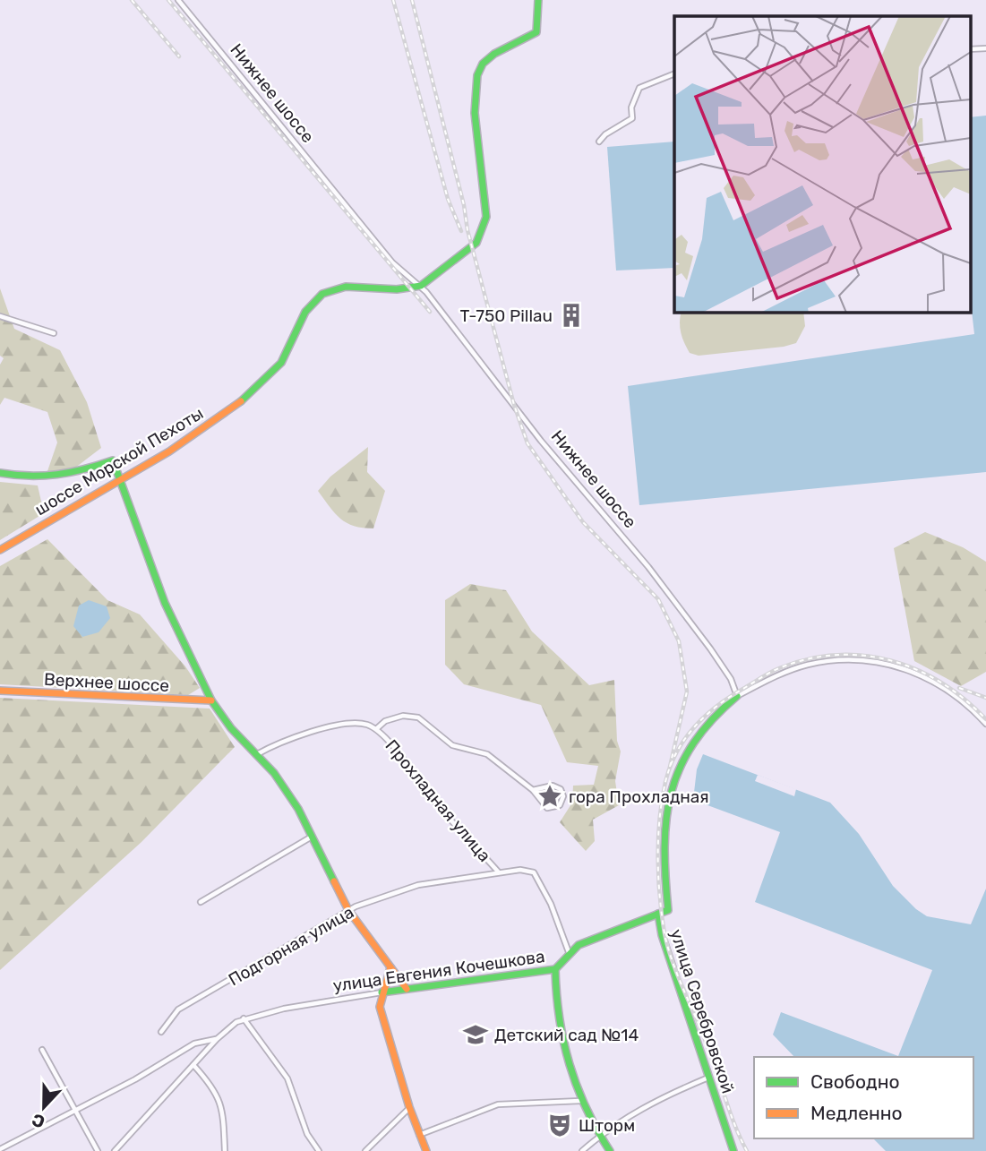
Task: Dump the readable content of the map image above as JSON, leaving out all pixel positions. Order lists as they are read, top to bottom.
{
  "streets": {
    "street": [
      "Нижнее шоссе",
      "шоссе Морской Пехоты",
      "Верхнее шоссе",
      "Прохладная улица",
      "Подгорная улица",
      "улица Евгения Кочешкова",
      "улица Серебровской"
    ]
  },
  "crossings": [
    ["Нижнее шоссе", "шоссе Морской Пехоты"],
    ["Нижнее шоссе", "улица Серебровской"],
    ["Прохладная улица", "Подгорная улица"],
    ["Подгорная улица", "улица Евгения Кочешкова"],
    ["улица Евгения Кочешкова", "улица Серебровской"]
  ],
  "places": {
    "building": ["T-750 Pillau"],
    "place": ["гора Прохладная"],
    "school or university": ["Детский сад №14"],
    "theatre": ["Шторм"]
  },
  "legend": ["Свободно", "Медленно"],
  "north": "bottom"
}
